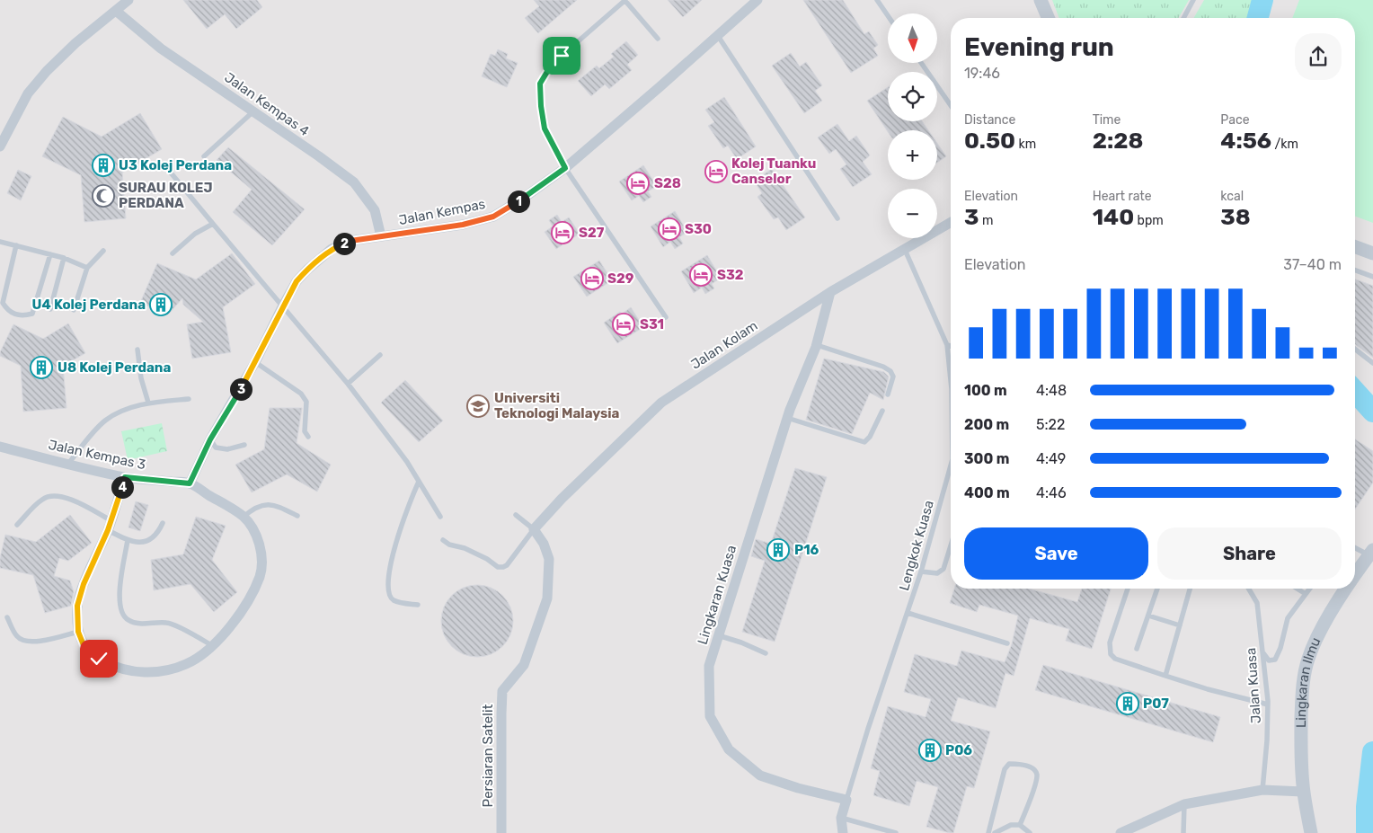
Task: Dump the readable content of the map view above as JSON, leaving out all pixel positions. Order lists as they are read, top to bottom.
{
  "streets": {
    "street": [
      "Jalan Kempas 4",
      "Jalan Kempas",
      "Jalan Kolam",
      "Jalan Kempas 3",
      "Lingkaran Kuasa",
      "Lingkaran Ilmu",
      "Persiaran Satelit"
    ],
    "lane": ["Lengkok Kuasa", "Jalan Kuasa"]
  },
  "crossings": [
    ["Jalan Kempas 4", "Jalan Kempas"],
    ["Jalan Kempas", "Jalan Kempas 3"],
    ["Jalan Kolam", "Lengkok Kuasa"],
    ["Jalan Kolam", "Lingkaran Kuasa"],
    ["Jalan Kolam", "Persiaran Satelit"],
    ["Lengkok Kuasa", "Lingkaran Kuasa"]
  ],
  "places": {
    "building": [
      "U3 Kolej Perdana",
      "U4 Kolej Perdana",
      "U8 Kolej Perdana",
      "P16",
      "P07",
      "P06"
    ],
    "hotel": [
      "Kolej Tuanku Canselor",
      "S28",
      "S30",
      "S27",
      "S32",
      "S29",
      "S31"
    ],
    "mosque": ["SURAU KOLEJ PERDANA"],
    "school or university": ["Universiti Teknologi Malaysia"]
  },
  "north": "bottom",
  "page": {
    "map_buttons": ["+", "−"],
    "heading": ["Evening run", "19:46"],
    "stats": [
      ["Distance", "0.50 km"],
      ["Time", "2:28"],
      ["Pace", "4:56 /km"],
      ["Elevation", "3 m"],
      ["Heart rate", "140 bpm"],
      ["kcal", "38"]
    ],
    "pins": [
      "1",
      "2",
      "3",
      "4"
    ],
    "chart": ["Elevation", "37–40 m"],
    "list": [
      {
        "name": "100 m",
        "note": "4:48"
      },
      {
        "name": "200 m",
        "note": "5:22"
      },
      {
        "name": "300 m",
        "note": "4:49"
      },
      {
        "name": "400 m",
        "note": "4:46"
      }
    ],
    "buttons": ["Save", "Share"]
  }
}
